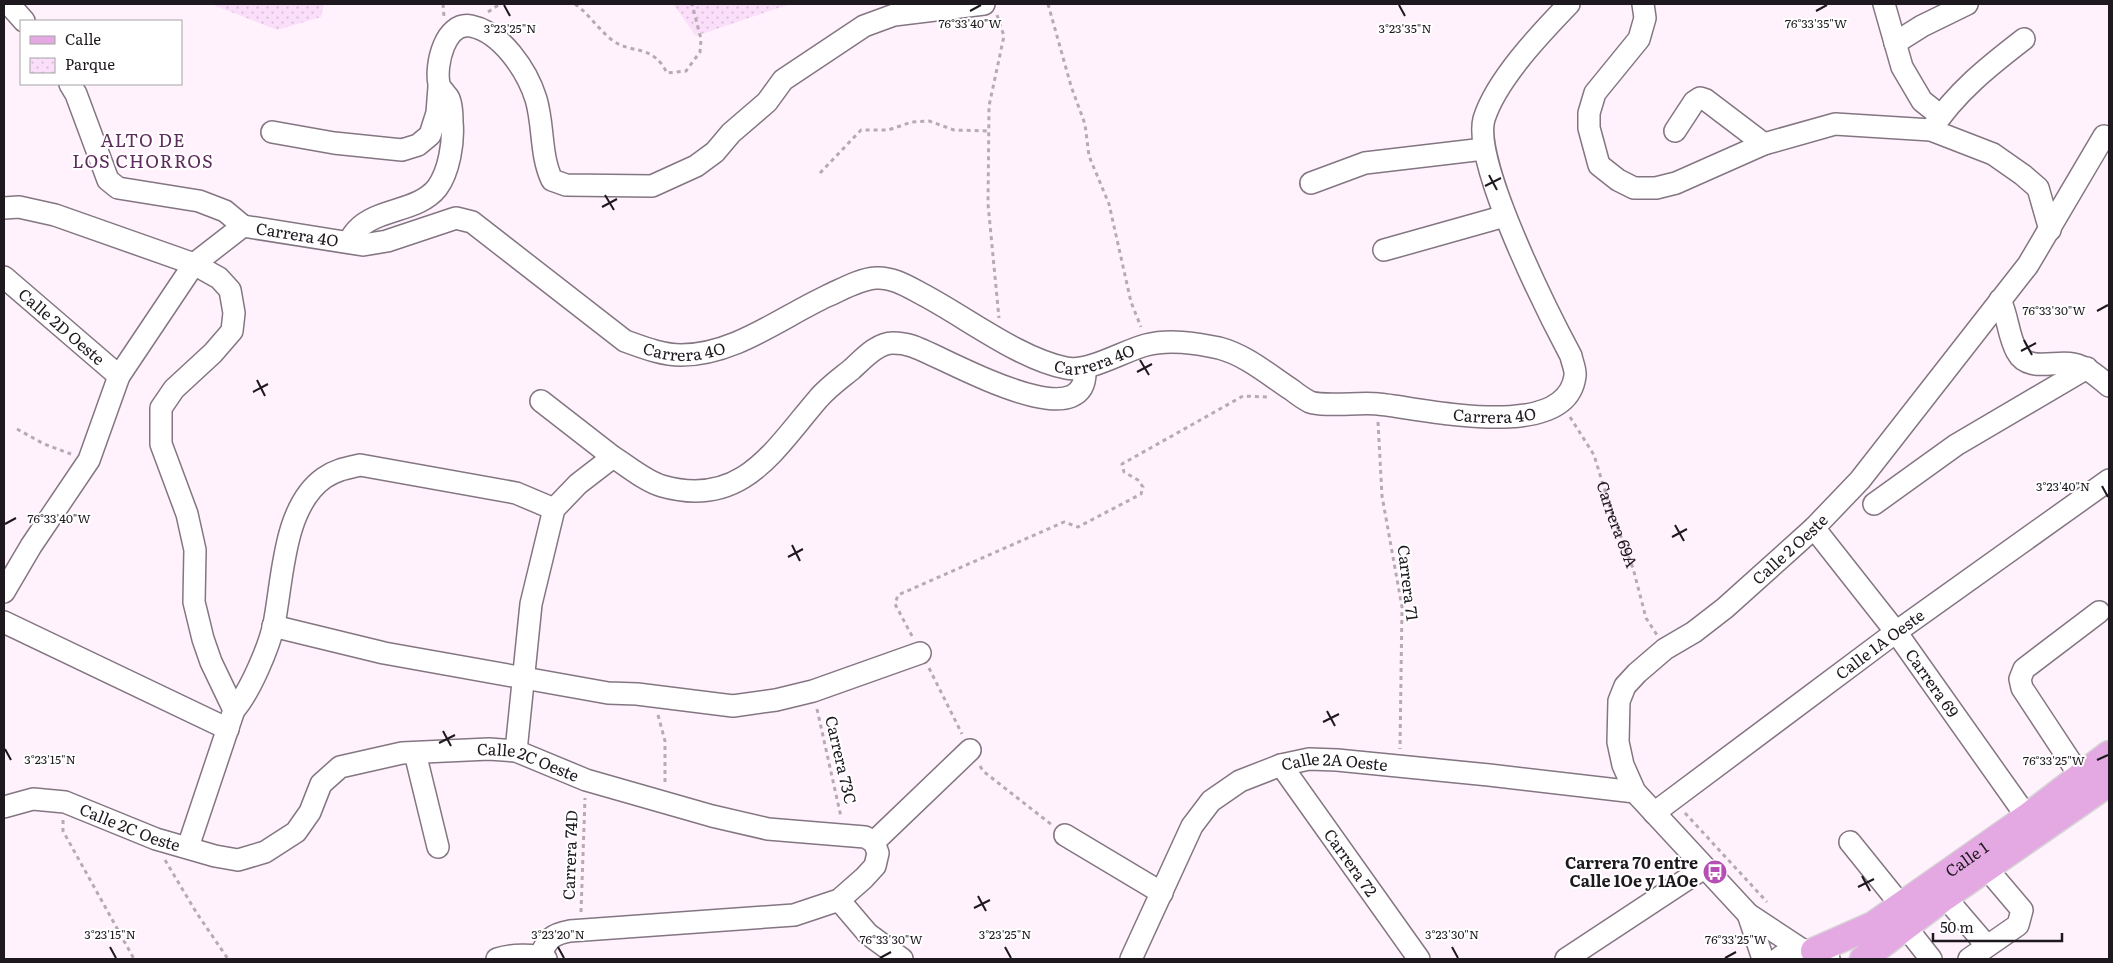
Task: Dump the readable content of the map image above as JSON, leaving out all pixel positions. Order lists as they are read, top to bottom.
{
  "streets": {
    "main road": ["Calle 1"],
    "street": [
      "Carrera 4O",
      "Calle 2D Oeste",
      "Calle 2 Oeste",
      "Calle 1A Oeste",
      "Carrera 69",
      "Calle 2C Oeste",
      "Calle 2A Oeste",
      "Carrera 72"
    ],
    "path": [
      "Carrera 69A",
      "Carrera 71",
      "Carrera 73C",
      "Carrera 74D"
    ]
  },
  "crossings": [
    ["Carrera 4O", "Carrera 69A"],
    ["Carrera 4O", "Carrera 71"],
    ["Carrera 69A", "Calle 2 Oeste"],
    ["Calle 2 Oeste", "Calle 1A Oeste"],
    ["Calle 2 Oeste", "Carrera 69"],
    ["Calle 2 Oeste", "Calle 2A Oeste"],
    ["Carrera 71", "Calle 2A Oeste"],
    ["Calle 1A Oeste", "Carrera 69"],
    ["Calle 1A Oeste", "Calle 2A Oeste"],
    ["Carrera 69", "Calle 1"],
    ["Carrera 73C", "Calle 2C Oeste"],
    ["Calle 2C Oeste", "Carrera 74D"],
    ["Calle 2A Oeste", "Carrera 72"]
  ],
  "districts": ["ALTO DE LOS CHORROS"],
  "places": {
    "bus stop": ["Carrera 70 entre Calle 1Oe y 1AOe"]
  },
  "legend": ["Calle", "Parque"],
  "scale_bar": "50 m",
  "coordinates": [
    "76°33'40\"W",
    "76°33'35\"W",
    "3°23'25\"N",
    "3°23'35\"N",
    "76°33'30\"W",
    "3°23'40\"N",
    "3°23'15\"N",
    "76°33'25\"W",
    "3°23'20\"N",
    "3°23'30\"N"
  ]
}
